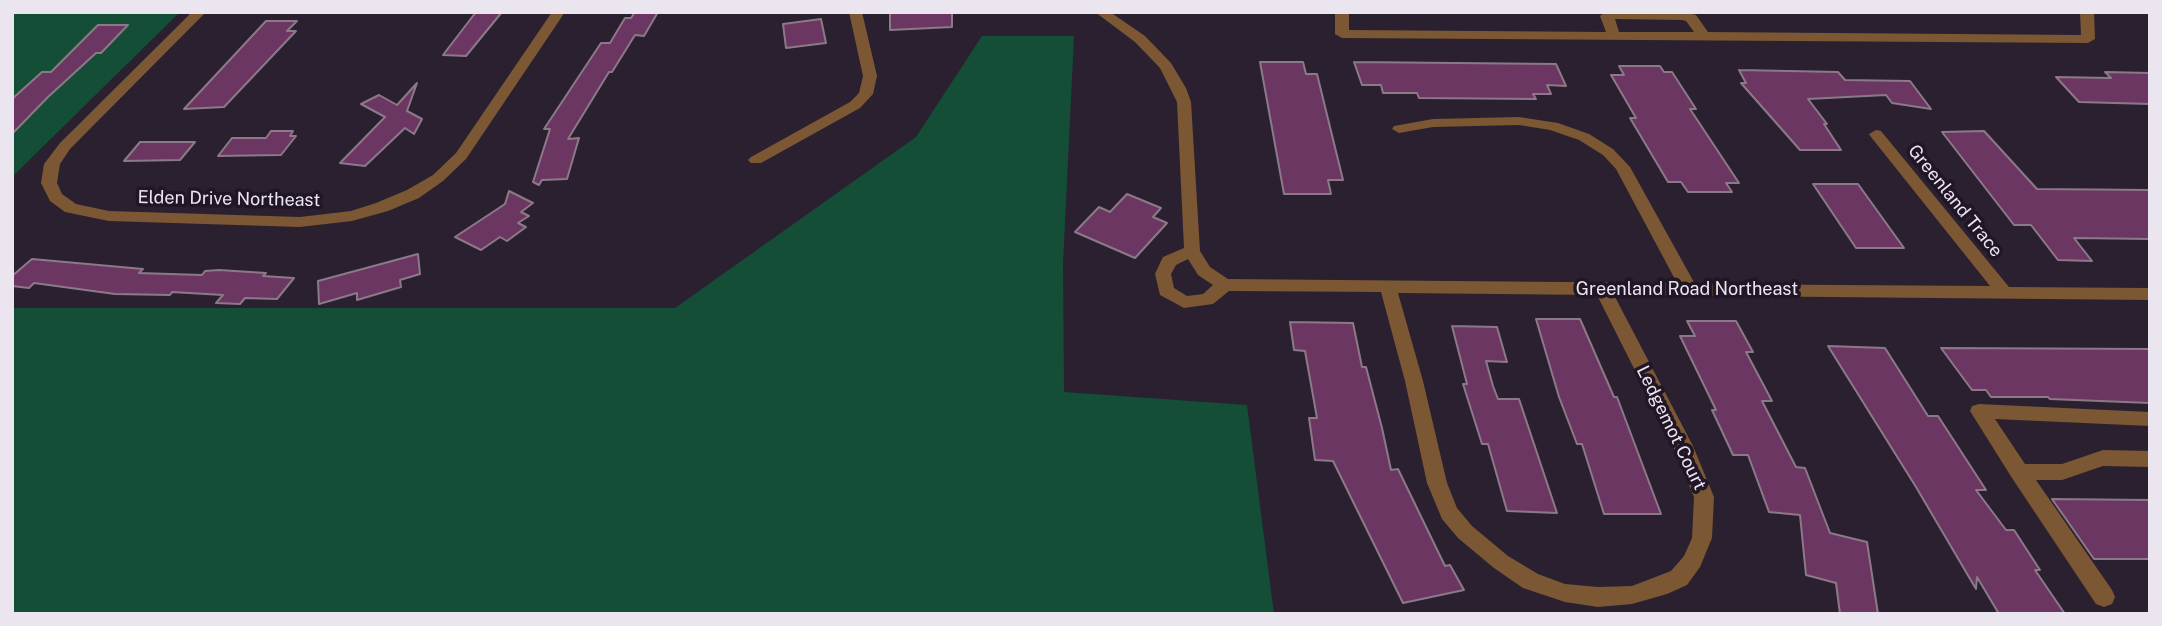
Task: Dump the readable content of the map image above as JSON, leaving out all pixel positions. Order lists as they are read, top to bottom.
{
  "streets": {
    "street": [
      "Elden Drive Northeast",
      "Greenland Trace",
      "Greenland Road Northeast",
      "Ledgemot Court"
    ]
  },
  "crossings": [
    ["Greenland Trace", "Greenland Road Northeast"],
    ["Greenland Road Northeast", "Ledgemot Court"]
  ]
}
